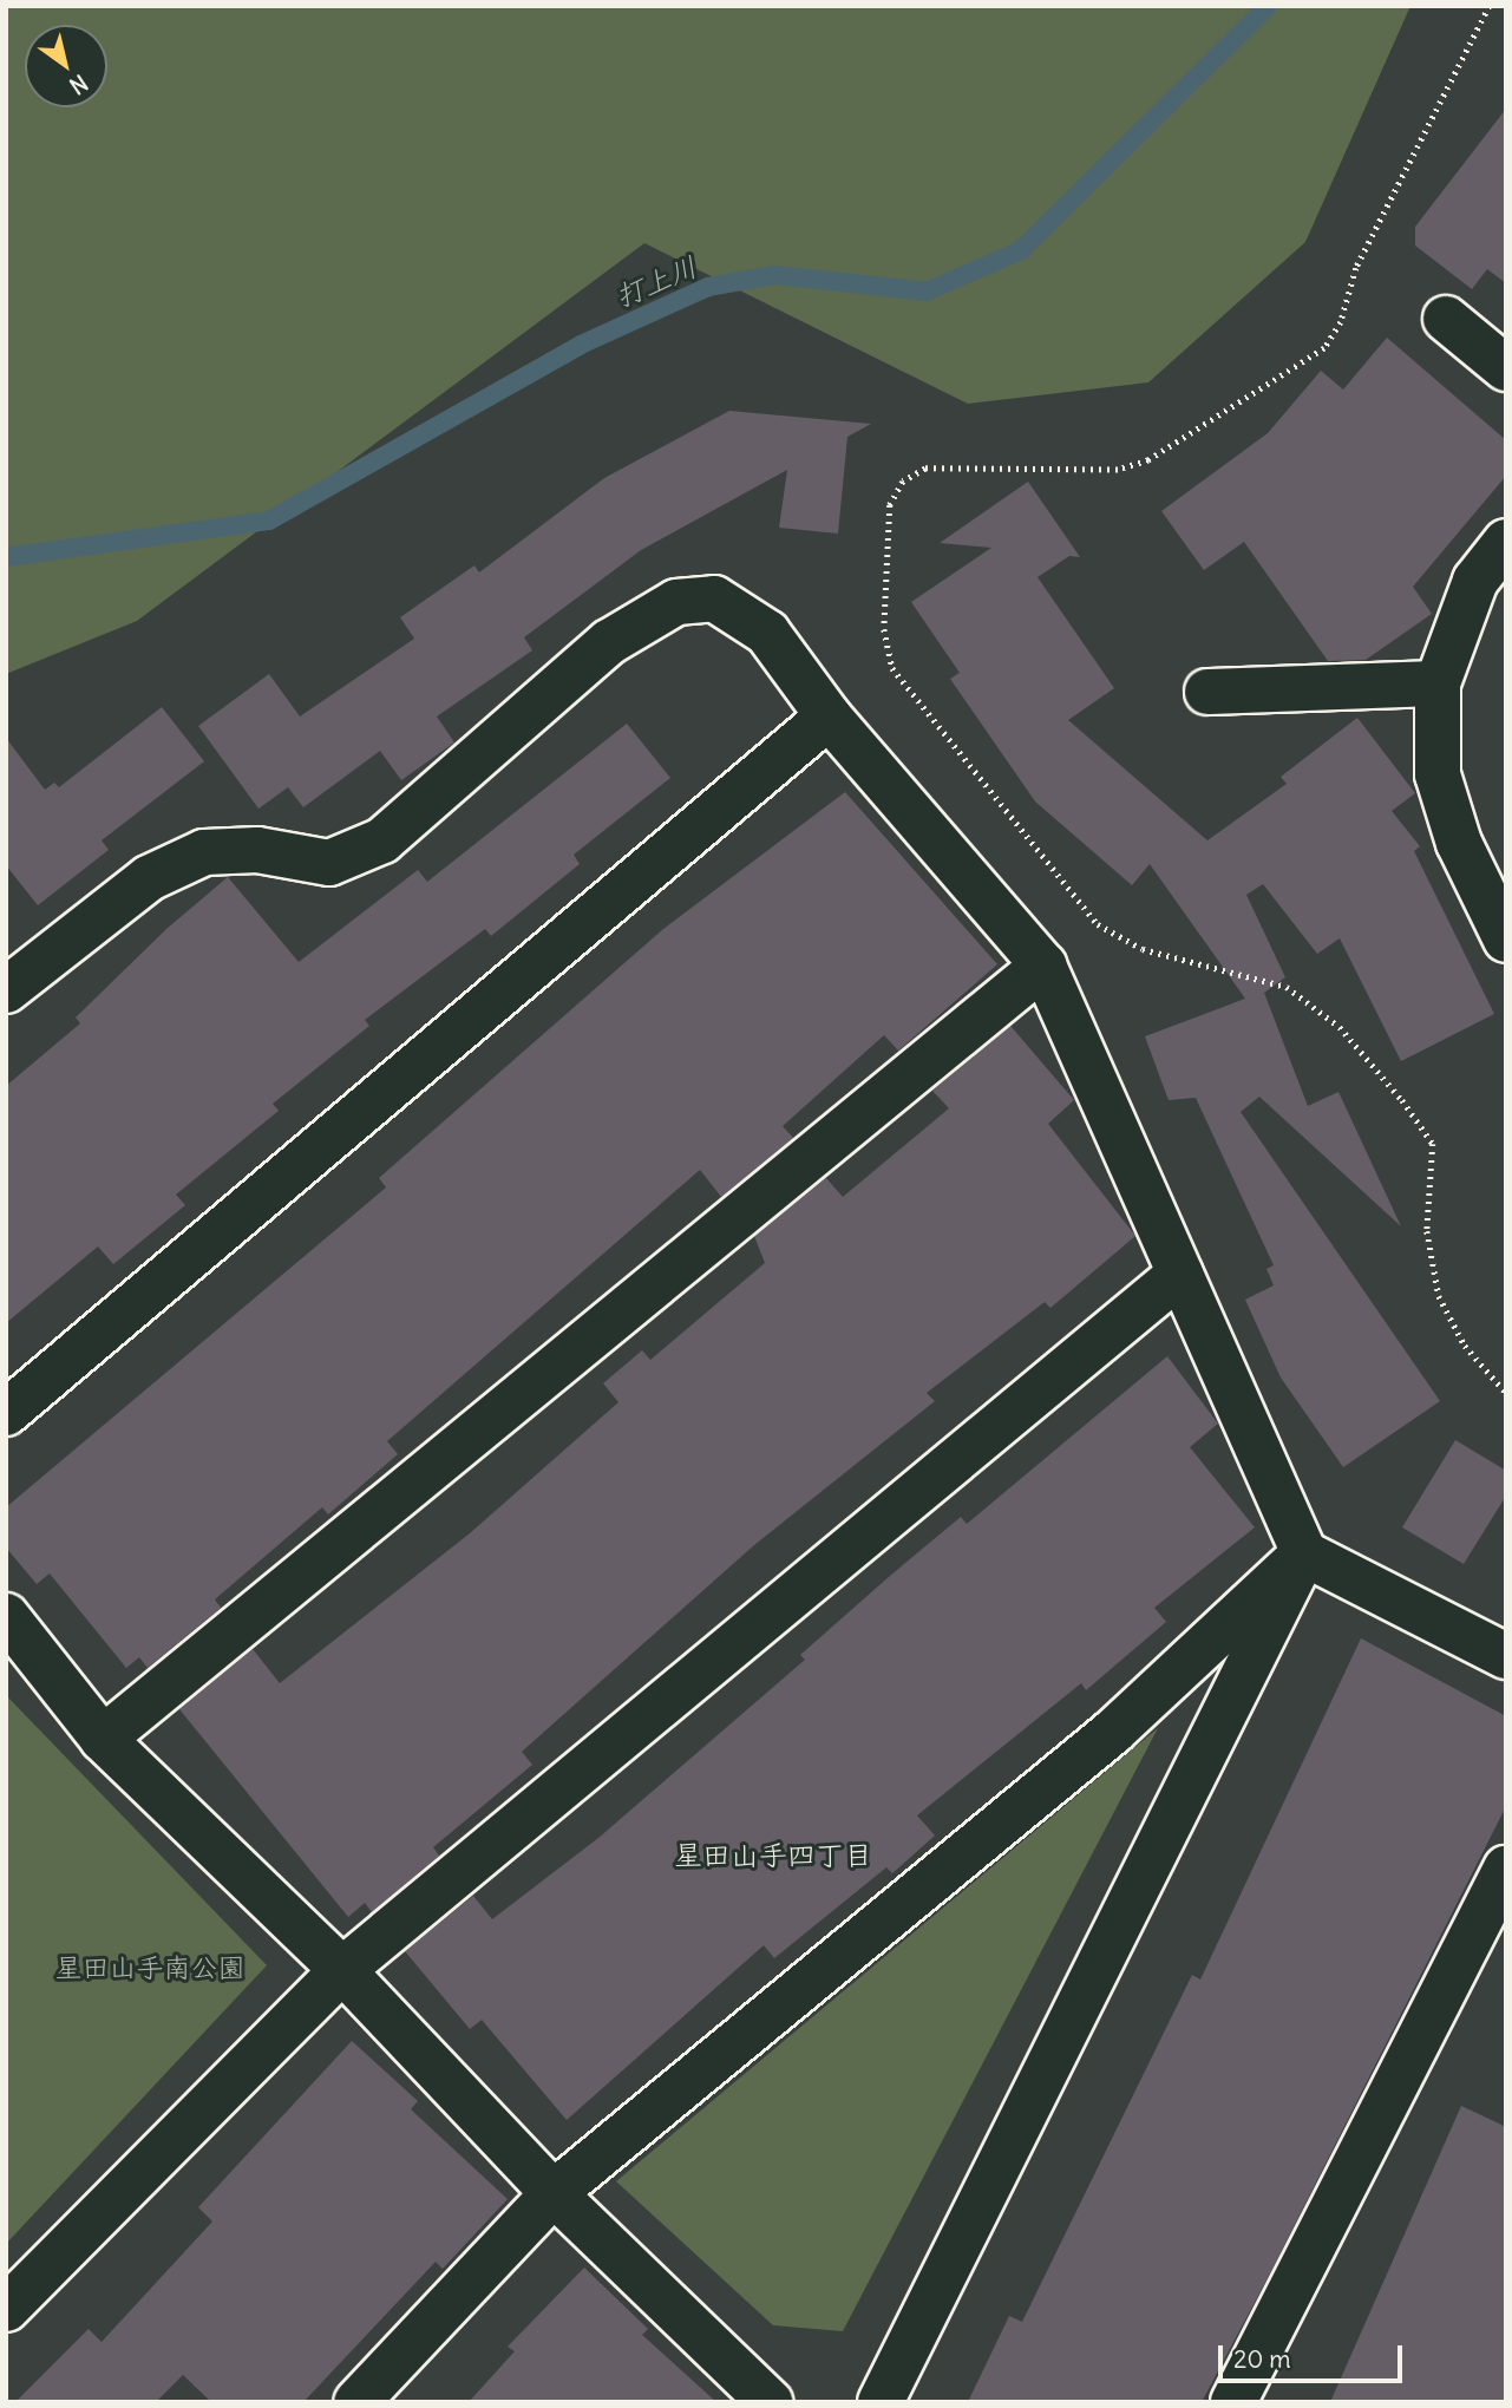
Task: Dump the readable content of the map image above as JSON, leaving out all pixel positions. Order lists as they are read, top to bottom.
{
  "districts": ["星田山手四丁目"],
  "water": ["打上川"],
  "parks": ["星田山手南公園"],
  "scale_bar": "20 m",
  "north": "bottom right"
}
